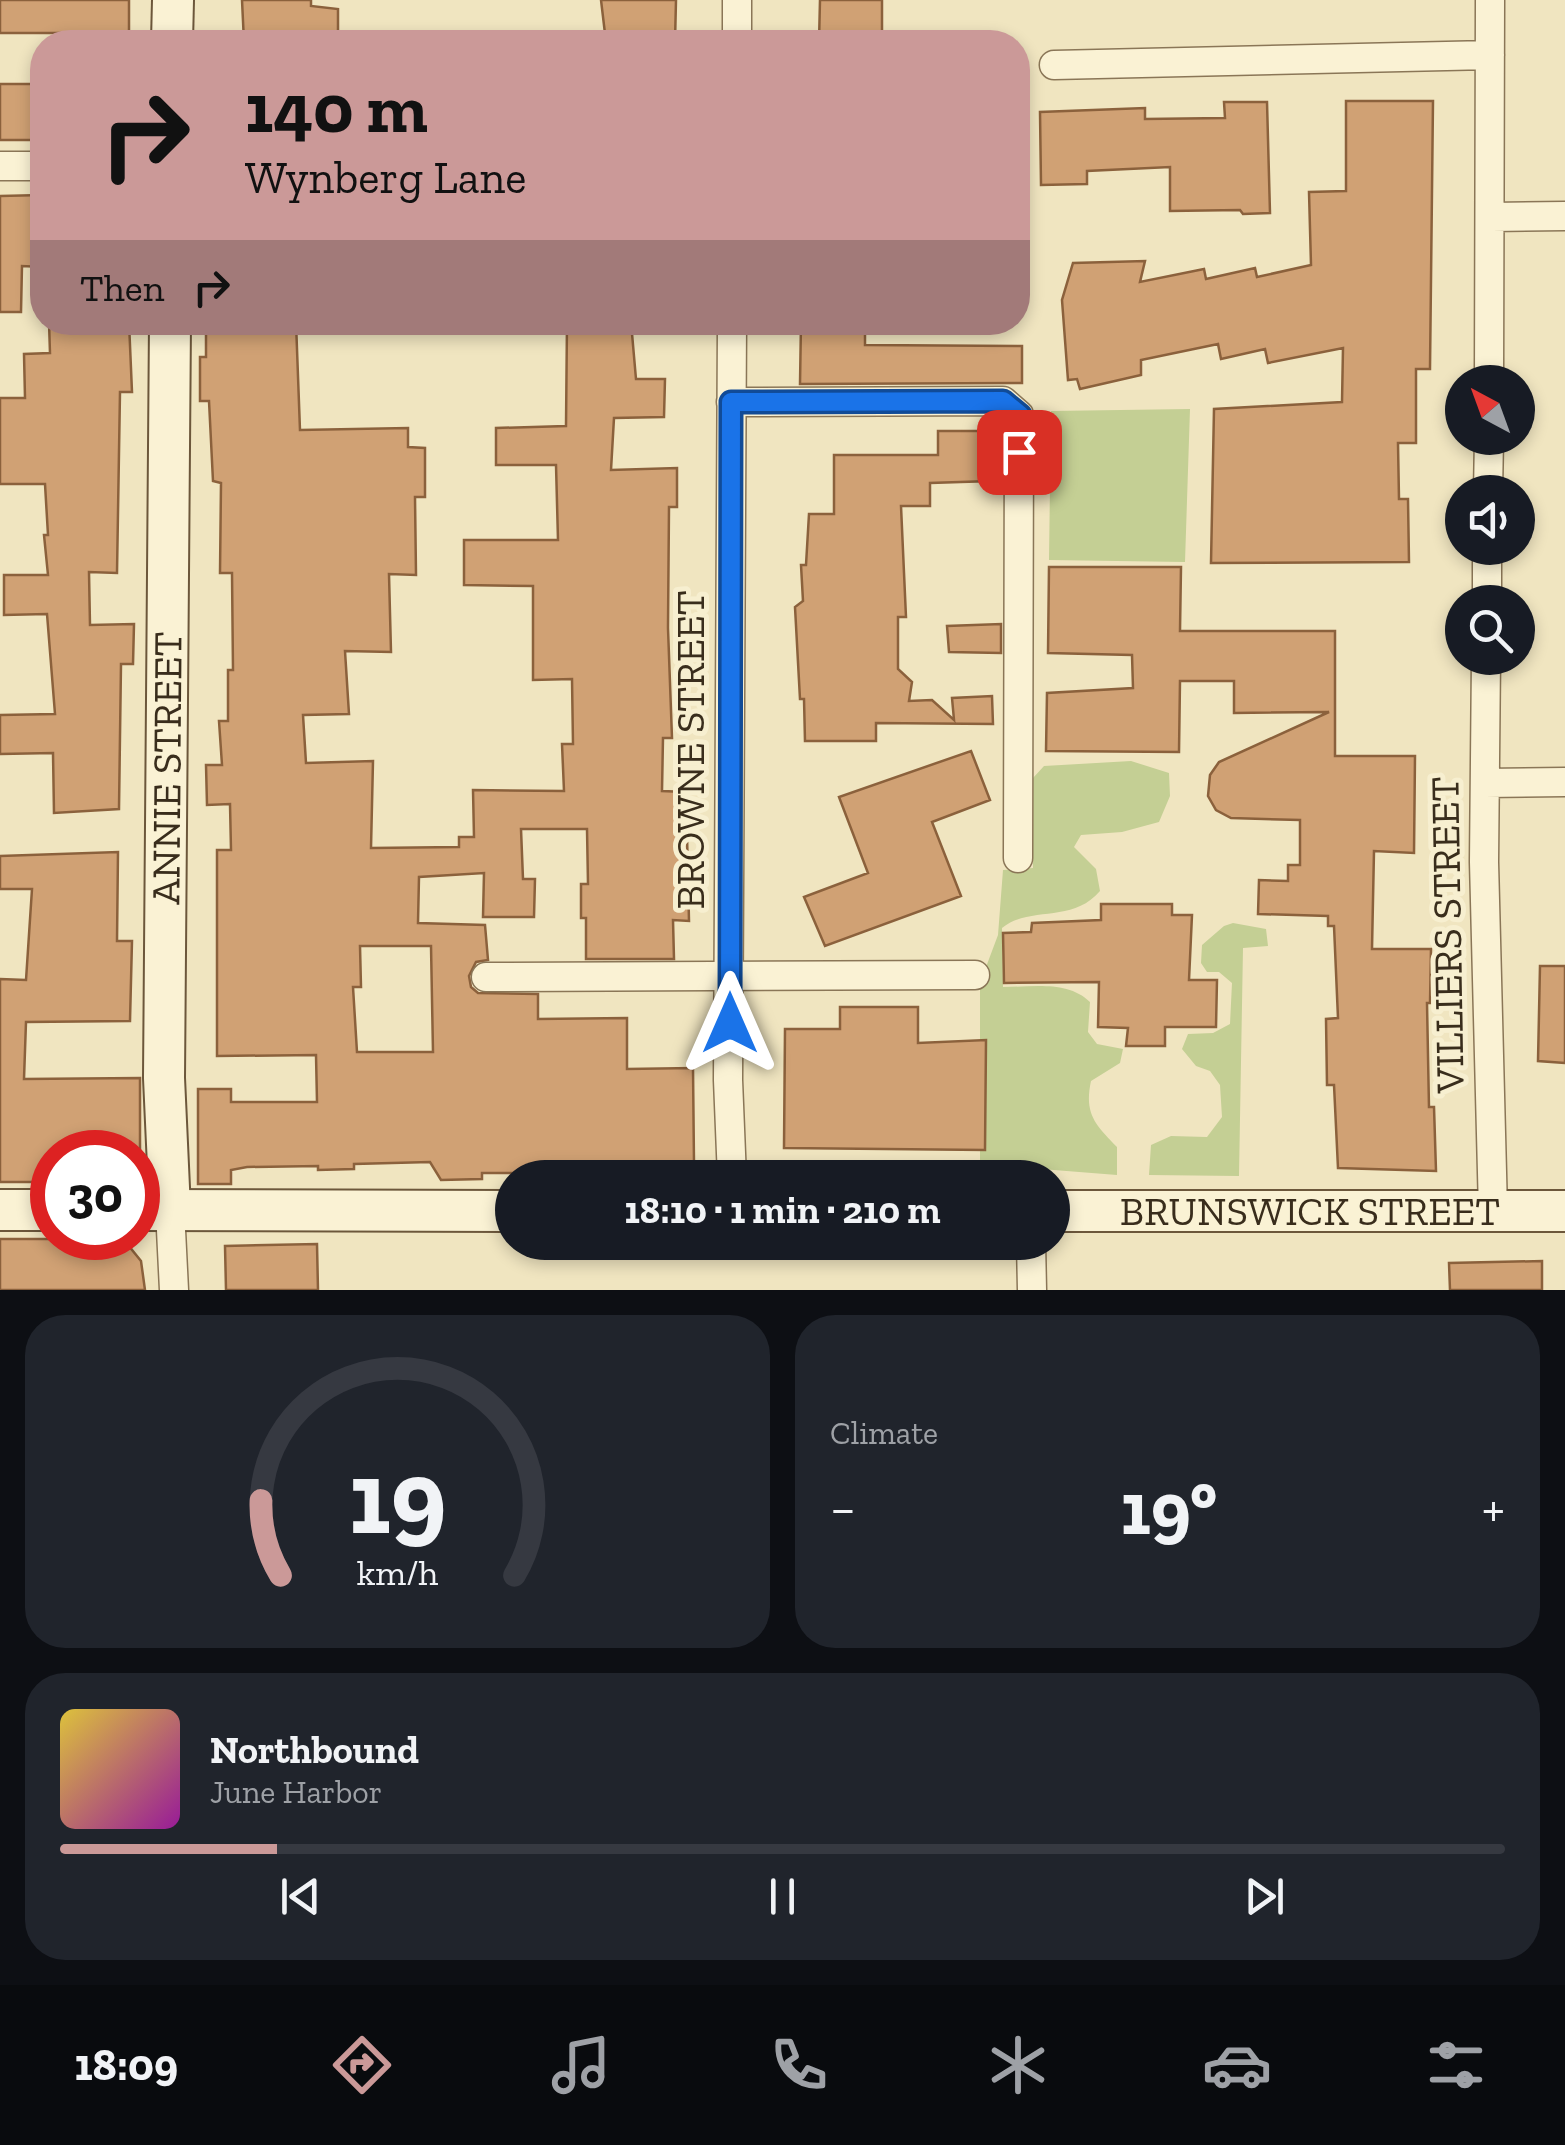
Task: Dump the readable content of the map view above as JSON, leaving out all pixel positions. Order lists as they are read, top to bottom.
{
  "streets": {
    "street": [
      "BROWNE STREET",
      "ANNIE STREET",
      "VILLIERS STREET",
      "BRUNSWICK STREET"
    ]
  },
  "crossings": [
    ["VILLIERS STREET", "BRUNSWICK STREET"]
  ],
  "north": "top left",
  "page": {
    "turn": ["140 m", "Wynberg Lane"],
    "then": "Then",
    "limit": "30",
    "trip": "18:10 · 1 min · 210 m",
    "tile": "Climate",
    "heat": ["−", "19°", "+"],
    "song": ["Northbound", "June Harbor"],
    "tabs": "18:09",
    "gauge": ["19", "km/h"]
  }
}
